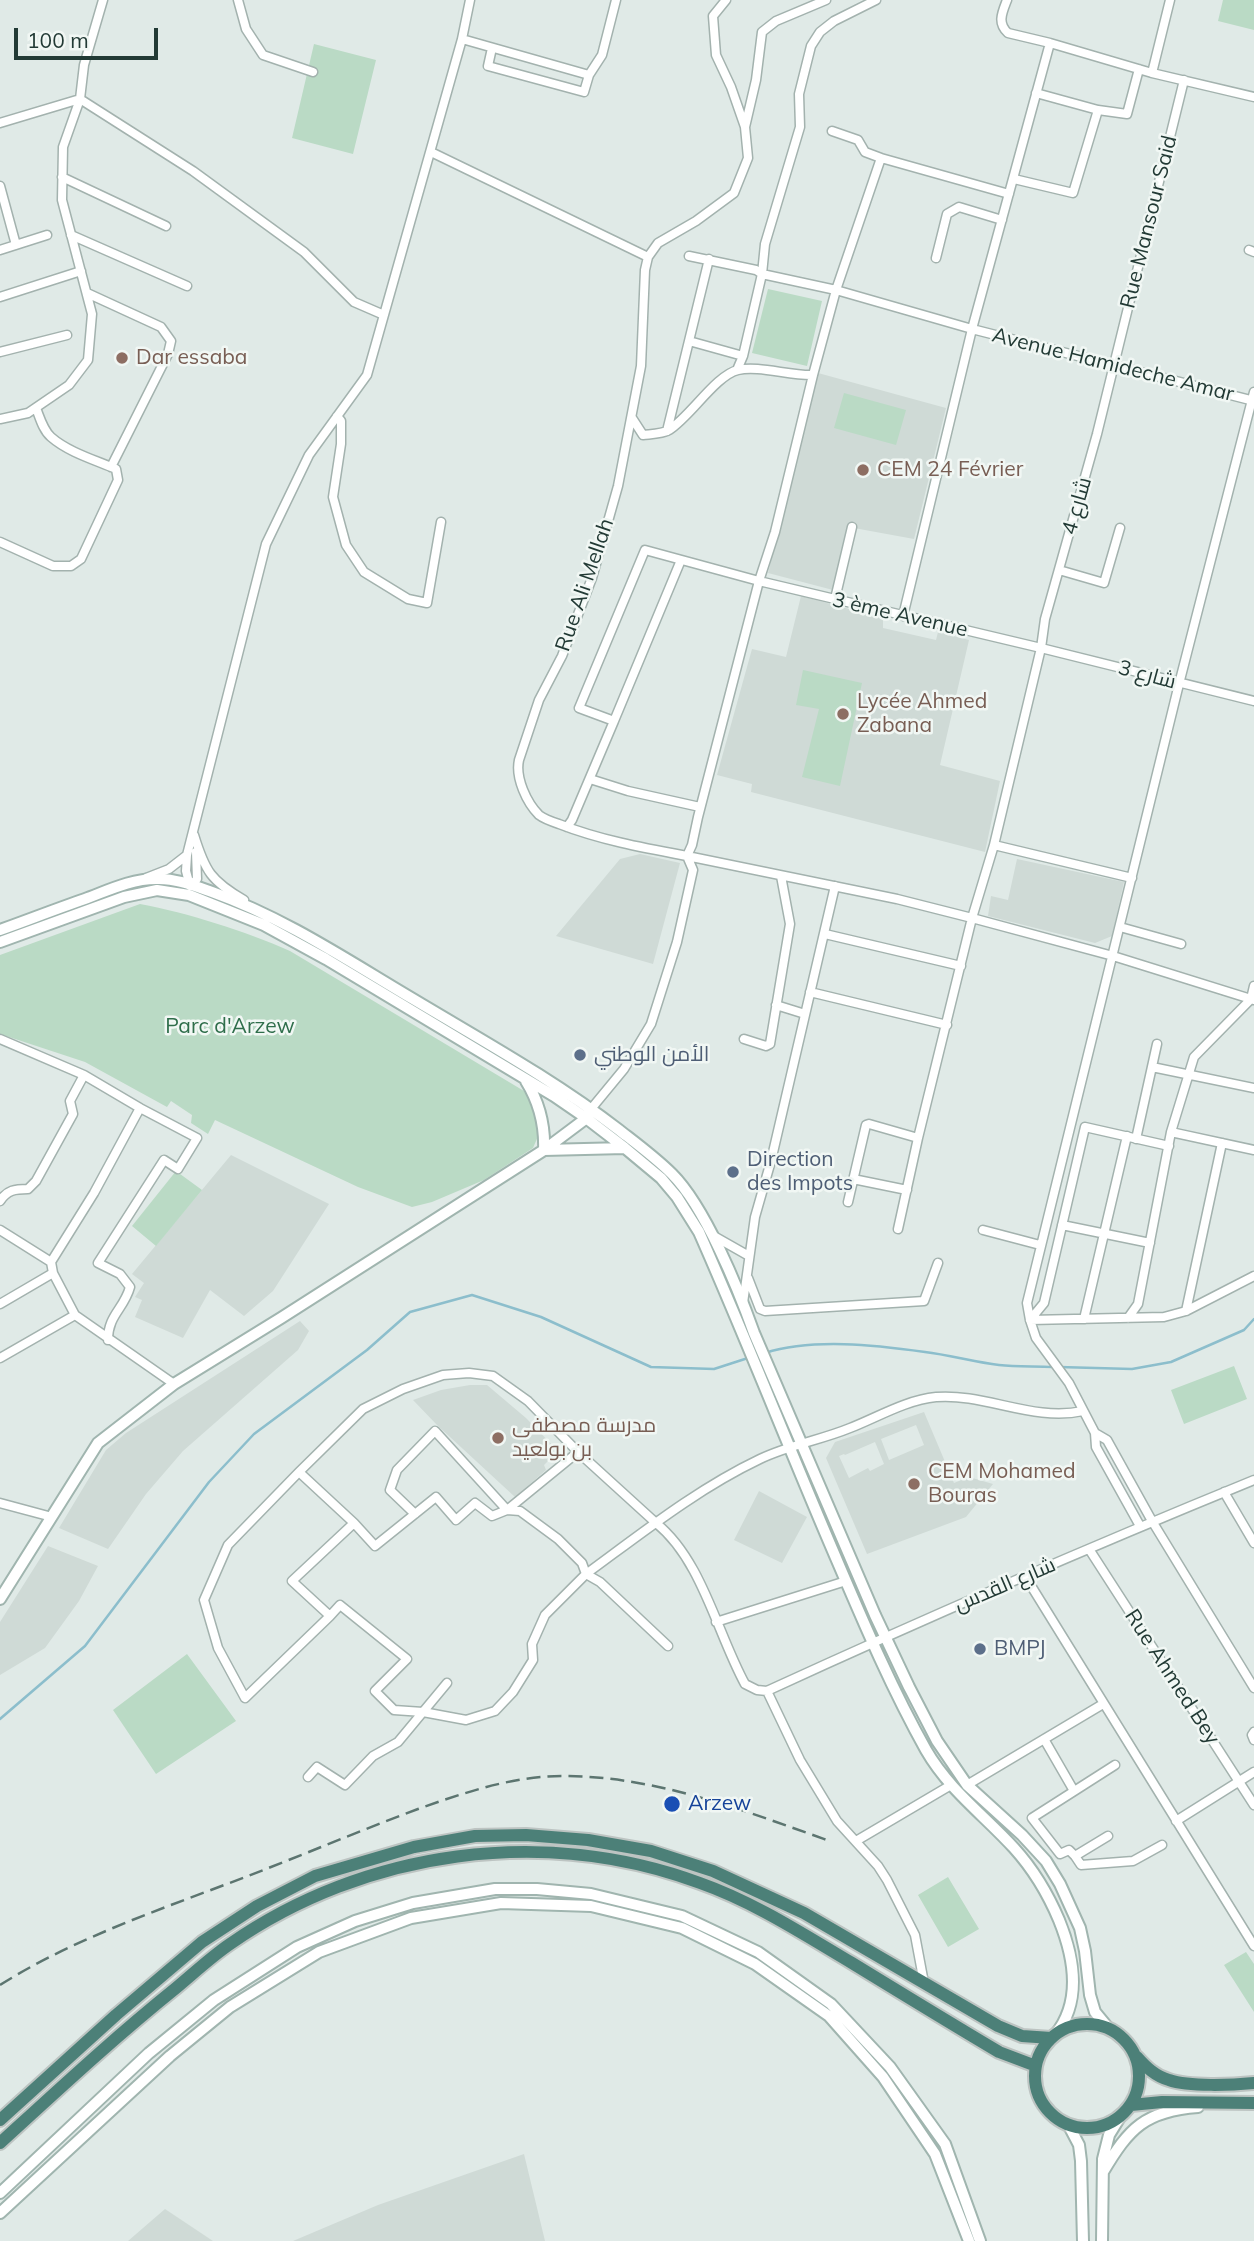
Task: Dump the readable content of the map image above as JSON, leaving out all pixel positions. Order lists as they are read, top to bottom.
{
  "streets": {
    "street": [
      "Rue Mansour Said",
      "Avenue Hamideche Amar",
      "شارع 4",
      "Rue Ali Mellah",
      "3 ème Avenue",
      "شارع 3",
      "شارع القدس",
      "Rue Ahmed Bey"
    ]
  },
  "crossings": [
    ["Rue Mansour Said", "Avenue Hamideche Amar"],
    ["Rue Mansour Said", "شارع 4"],
    ["Avenue Hamideche Amar", "شارع 4"],
    ["شارع 4", "Rue Ali Mellah"],
    ["شارع 4", "3 ème Avenue"],
    ["شارع 4", "شارع 3"],
    ["3 ème Avenue", "شارع 3"],
    ["شارع القدس", "Rue Ahmed Bey"]
  ],
  "parks": ["Parc d'Arzew"],
  "places": [
    "Dar essaba",
    "CEM 24 Février",
    "Lycée Ahmed Zabana",
    "الأمن الوطني",
    "Direction des Impots",
    "مدرسة مصطفى بن بولعيد",
    "CEM Mohamed Bouras",
    "BMPJ",
    "Arzew"
  ],
  "scale_bar": "100 m"
}
